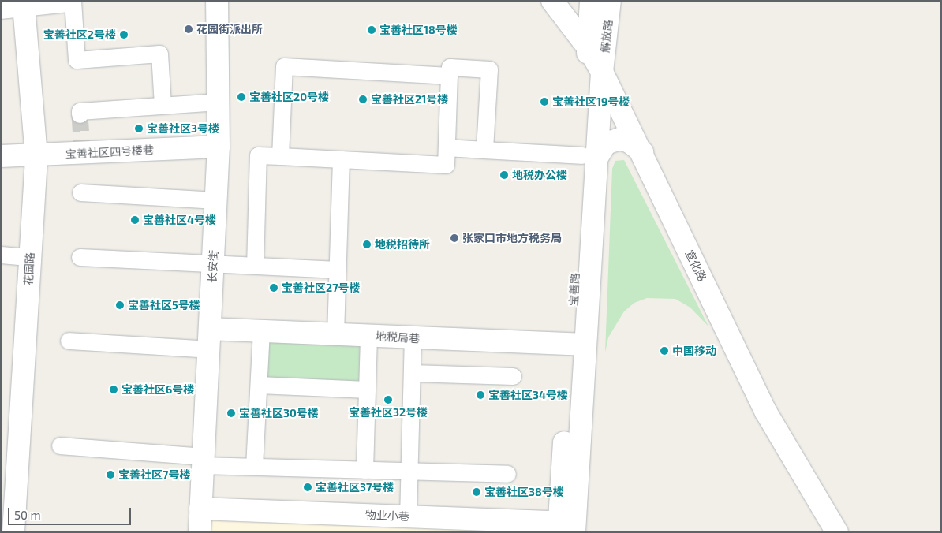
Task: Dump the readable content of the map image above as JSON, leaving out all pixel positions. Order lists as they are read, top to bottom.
{
  "streets": {
    "street": [
      "解放路",
      "宝善社区四号楼巷",
      "宣化路",
      "长安街",
      "花园路",
      "宝善路",
      "地税局巷",
      "物业小巷"
    ]
  },
  "crossings": [
    ["解放路", "宣化路"],
    ["解放路", "宝善路"],
    ["宝善社区四号楼巷", "长安街"],
    ["宝善社区四号楼巷", "花园路"],
    ["宣化路", "宝善路"],
    ["长安街", "地税局巷"],
    ["长安街", "物业小巷"],
    ["宝善路", "地税局巷"],
    ["宝善路", "物业小巷"]
  ],
  "places": [
    "花园街派出所",
    "宝善社区18号楼",
    "宝善社区2号楼",
    "宝善社区20号楼",
    "宝善社区21号楼",
    "宝善社区19号楼",
    "宝善社区3号楼",
    "地税办公楼",
    "宝善社区4号楼",
    "张家口市地方税务局",
    "地税招待所",
    "宝善社区27号楼",
    "宝善社区5号楼",
    "中国移动",
    "宝善社区6号楼",
    "宝善社区34号楼",
    "宝善社区32号楼",
    "宝善社区30号楼",
    "宝善社区7号楼",
    "宝善社区37号楼",
    "宝善社区38号楼"
  ],
  "scale_bar": "50 m"
}
